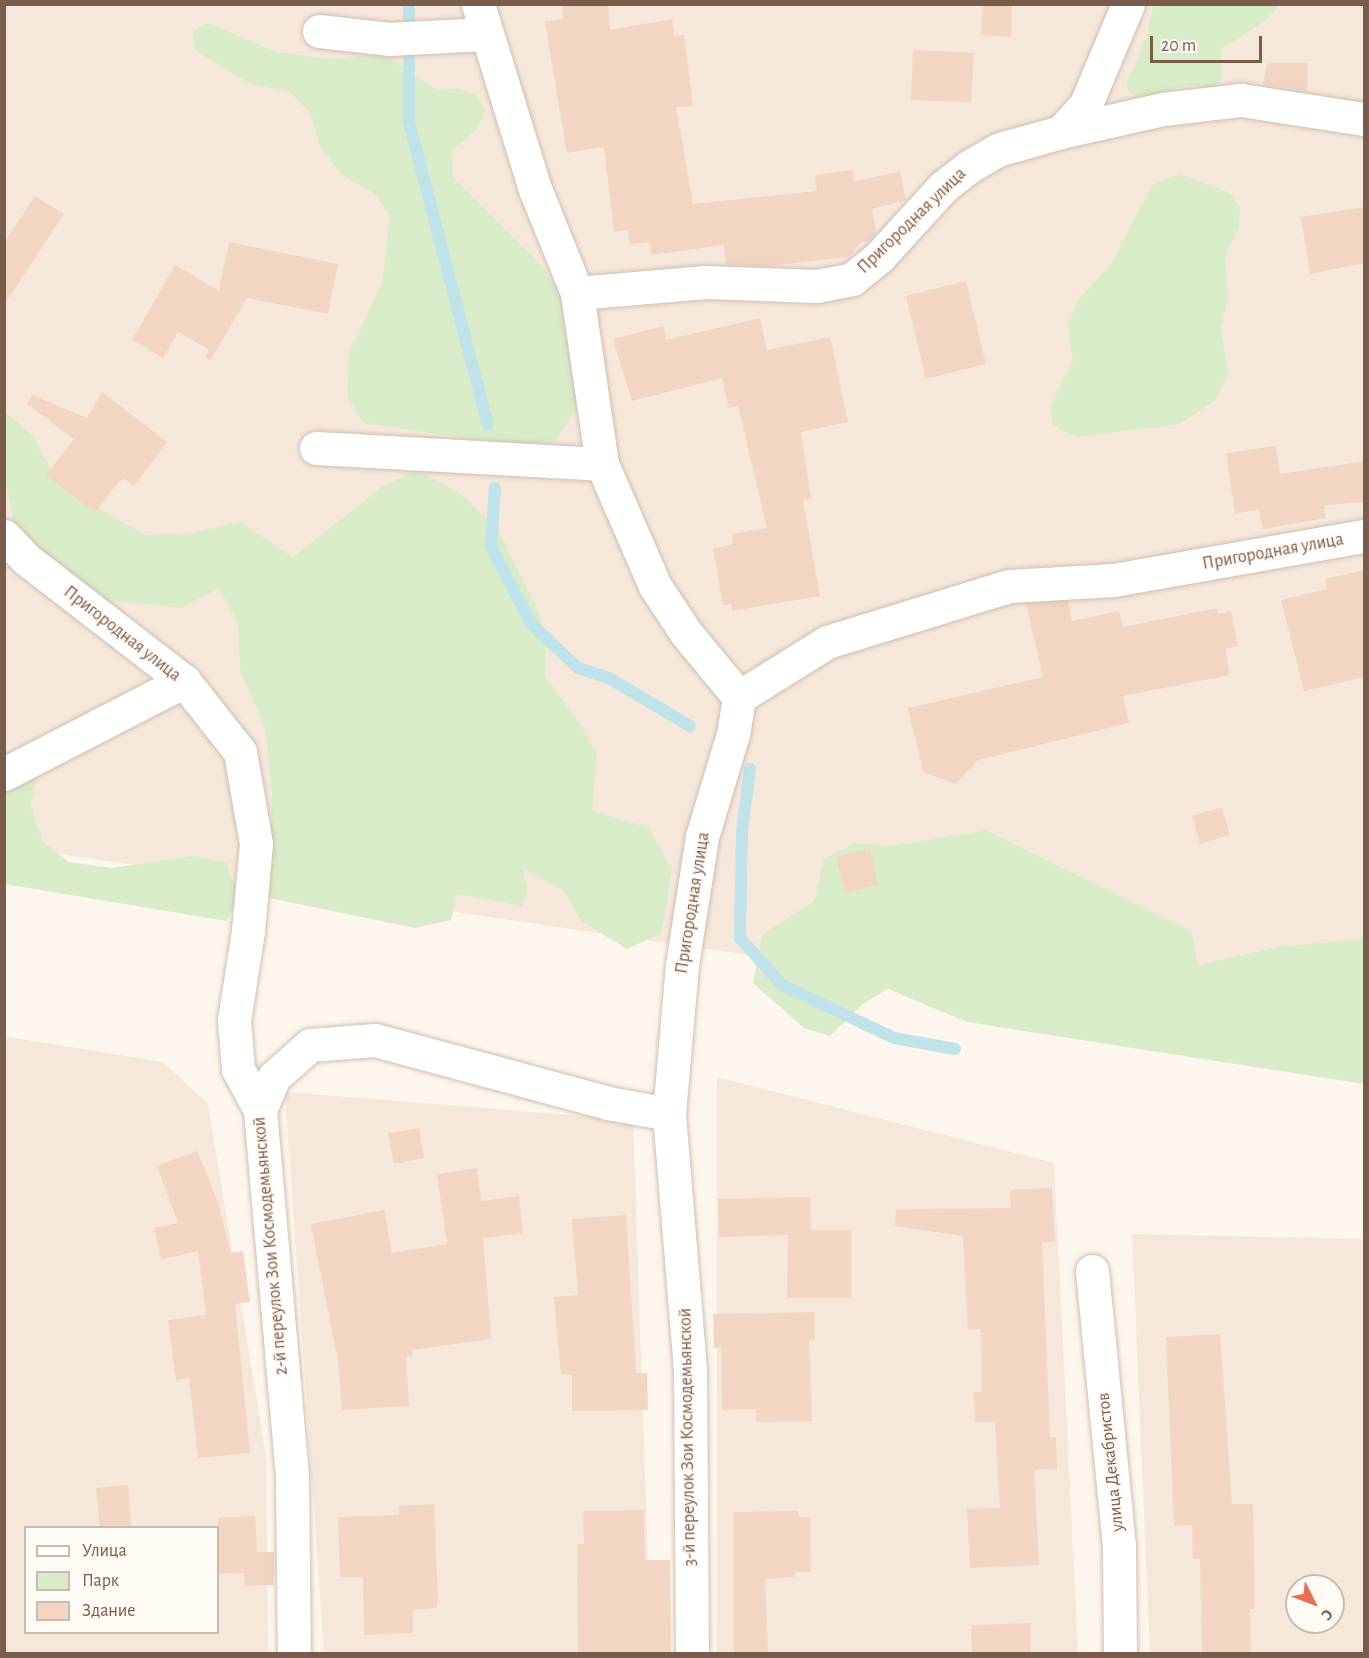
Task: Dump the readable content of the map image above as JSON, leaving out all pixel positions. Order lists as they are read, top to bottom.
{
  "streets": {
    "street": [
      "Пригородная улица",
      "2-й переулок Зои Космодемьянской",
      "3-й переулок Зои Космодемьянской",
      "улица Декабристов"
    ]
  },
  "crossings": [
    ["Пригородная улица", "2-й переулок Зои Космодемьянской"],
    ["Пригородная улица", "3-й переулок Зои Космодемьянской"]
  ],
  "legend": ["Улица", "Парк", "Здание"],
  "scale_bar": "20 m",
  "north": "bottom right"
}
